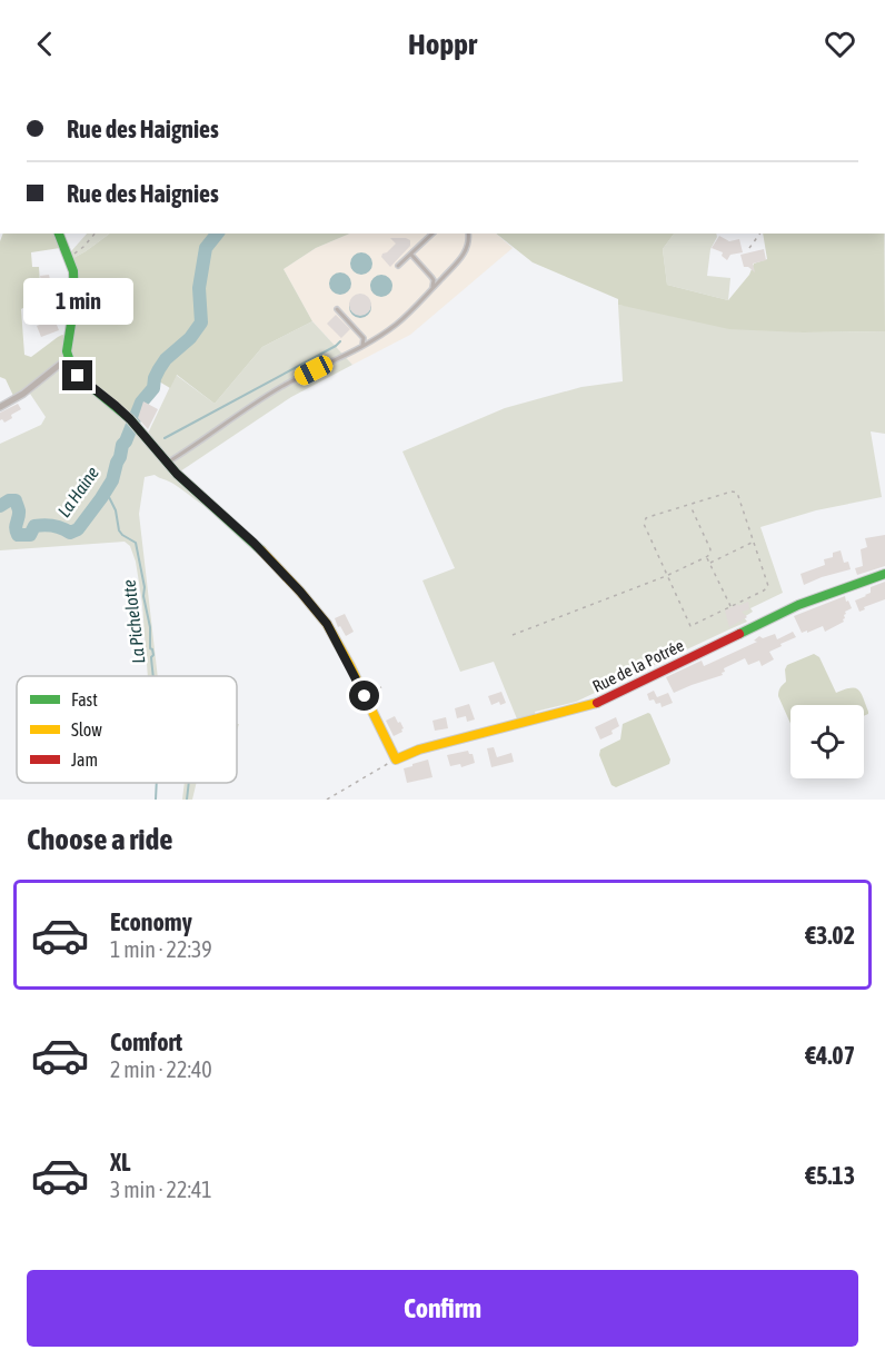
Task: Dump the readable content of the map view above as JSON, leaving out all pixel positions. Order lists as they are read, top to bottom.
{
  "streets": {
    "street": ["Rue de la Potrée"]
  },
  "water": ["La Haine", "La Pichelotte"],
  "legend": ["Fast", "Slow", "Jam"],
  "page": {
    "header": "Hoppr",
    "banner": ["Rue des Haignies", "Rue des Haignies"],
    "bubble": "1 min",
    "heading": "Choose a ride",
    "list": [
      {
        "name": "Economy",
        "note": "1 min · 22:39",
        "value": "€3.02"
      },
      {
        "name": "Comfort",
        "note": "2 min · 22:40",
        "value": "€4.07"
      },
      {
        "name": "XL",
        "note": "3 min · 22:41",
        "value": "€5.13"
      }
    ],
    "buttons": "Confirm"
  }
}
